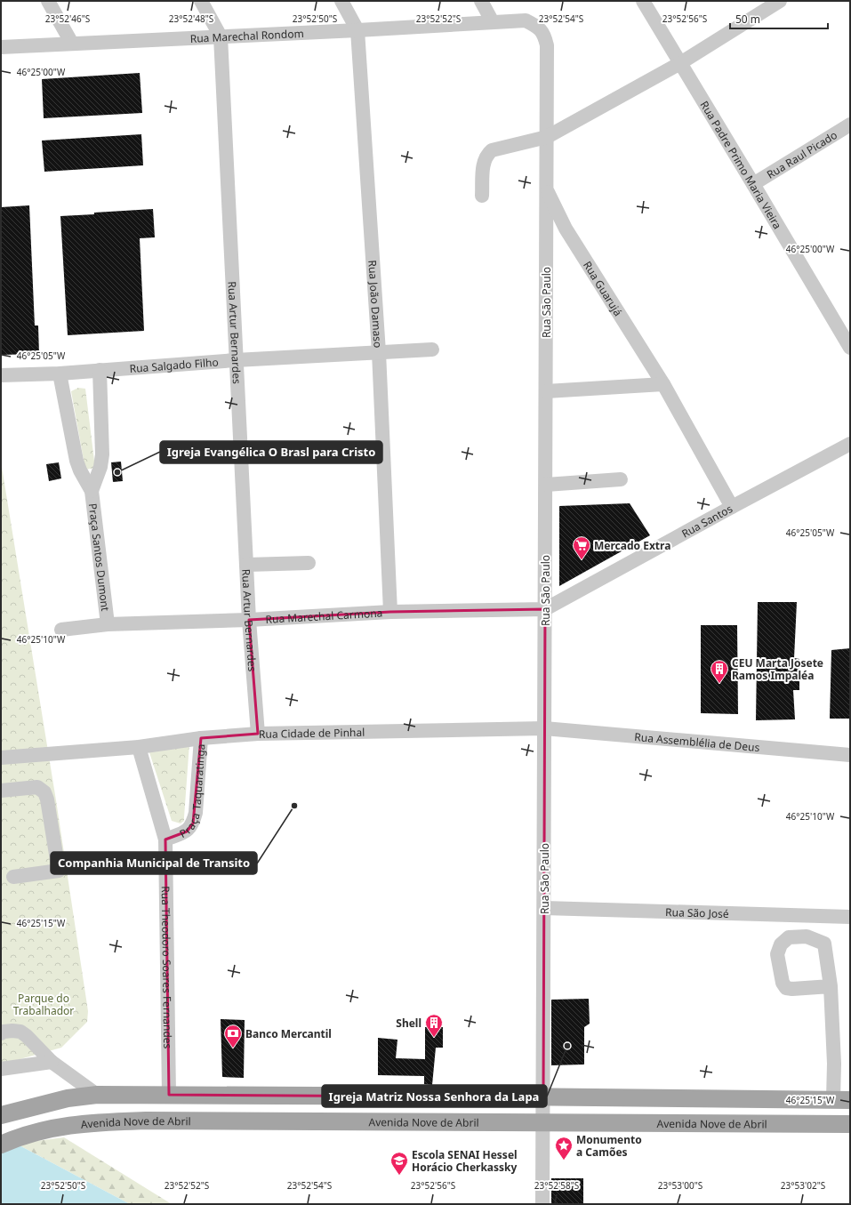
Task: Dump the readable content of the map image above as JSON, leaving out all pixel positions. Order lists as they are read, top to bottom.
{
  "streets": {
    "main road": ["Avenida Nove de Abril"],
    "street": [
      "Rua Marechal Rondom",
      "Rua Raul Picado",
      "Rua Padre Primo Maria Vieira",
      "Rua Guarujá",
      "Rua São Paulo",
      "Rua João Damaso",
      "Rua Artur Bernardes",
      "Rua Salgado Filho",
      "Rua Santos",
      "Praça Santos Dumont",
      "Rua Marechal Carmona",
      "Rua Cidade de Pinhal",
      "Rua Assemblélia de Deus",
      "Praça Taquaratinga",
      "Rua São José",
      "Rua Theodoro Soares Fernandes"
    ]
  },
  "crossings": [
    ["Rua Marechal Rondom", "Rua São Paulo"],
    ["Rua Marechal Rondom", "Rua João Damaso"],
    ["Rua Marechal Rondom", "Rua Artur Bernardes"],
    ["Rua Raul Picado", "Rua Padre Primo Maria Vieira"],
    ["Rua Guarujá", "Rua São Paulo"],
    ["Rua Guarujá", "Rua Santos"],
    ["Rua São Paulo", "Rua Santos"],
    ["Rua São Paulo", "Rua Marechal Carmona"],
    ["Rua São Paulo", "Rua Cidade de Pinhal"],
    ["Rua São Paulo", "Rua Assemblélia de Deus"],
    ["Rua São Paulo", "Rua São José"],
    ["Rua São Paulo", "Avenida Nove de Abril"],
    ["Rua João Damaso", "Rua Salgado Filho"],
    ["Rua João Damaso", "Rua Marechal Carmona"],
    ["Rua Artur Bernardes", "Rua Salgado Filho"],
    ["Rua Artur Bernardes", "Rua Marechal Carmona"],
    ["Rua Artur Bernardes", "Rua Cidade de Pinhal"],
    ["Rua Salgado Filho", "Praça Santos Dumont"],
    ["Rua Santos", "Rua Marechal Carmona"],
    ["Praça Santos Dumont", "Rua Marechal Carmona"],
    ["Rua Cidade de Pinhal", "Rua Assemblélia de Deus"],
    ["Rua Cidade de Pinhal", "Praça Taquaratinga"],
    ["Praça Taquaratinga", "Rua Theodoro Soares Fernandes"]
  ],
  "parks": ["Parque do Trabalhador"],
  "places": {
    "other": ["Igreja Evangélica O Brasl para Cristo", "Companhia Municipal de Transito", "Igreja Matriz Nossa Senhora da Lapa"],
    "supermarket": ["Mercado Extra"],
    "building": ["CEU Marta Josete Ramos Impaléa", "Shell"],
    "bank": ["Banco Mercantil"],
    "place": ["Monumento a Camões"],
    "school or university": ["Escola SENAI Hessel Horácio Cherkassky"]
  },
  "scale_bar": "50 m",
  "coordinates": [
    "23°52'46\"S",
    "23°52'48\"S",
    "23°52'50\"S",
    "23°52'52\"S",
    "23°52'54\"S",
    "23°52'56\"S",
    "46°25'00\"W",
    "46°25'05\"W",
    "46°25'10\"W",
    "46°25'15\"W",
    "23°52'58\"S",
    "23°53'00\"S",
    "23°53'02\"S"
  ]
}
